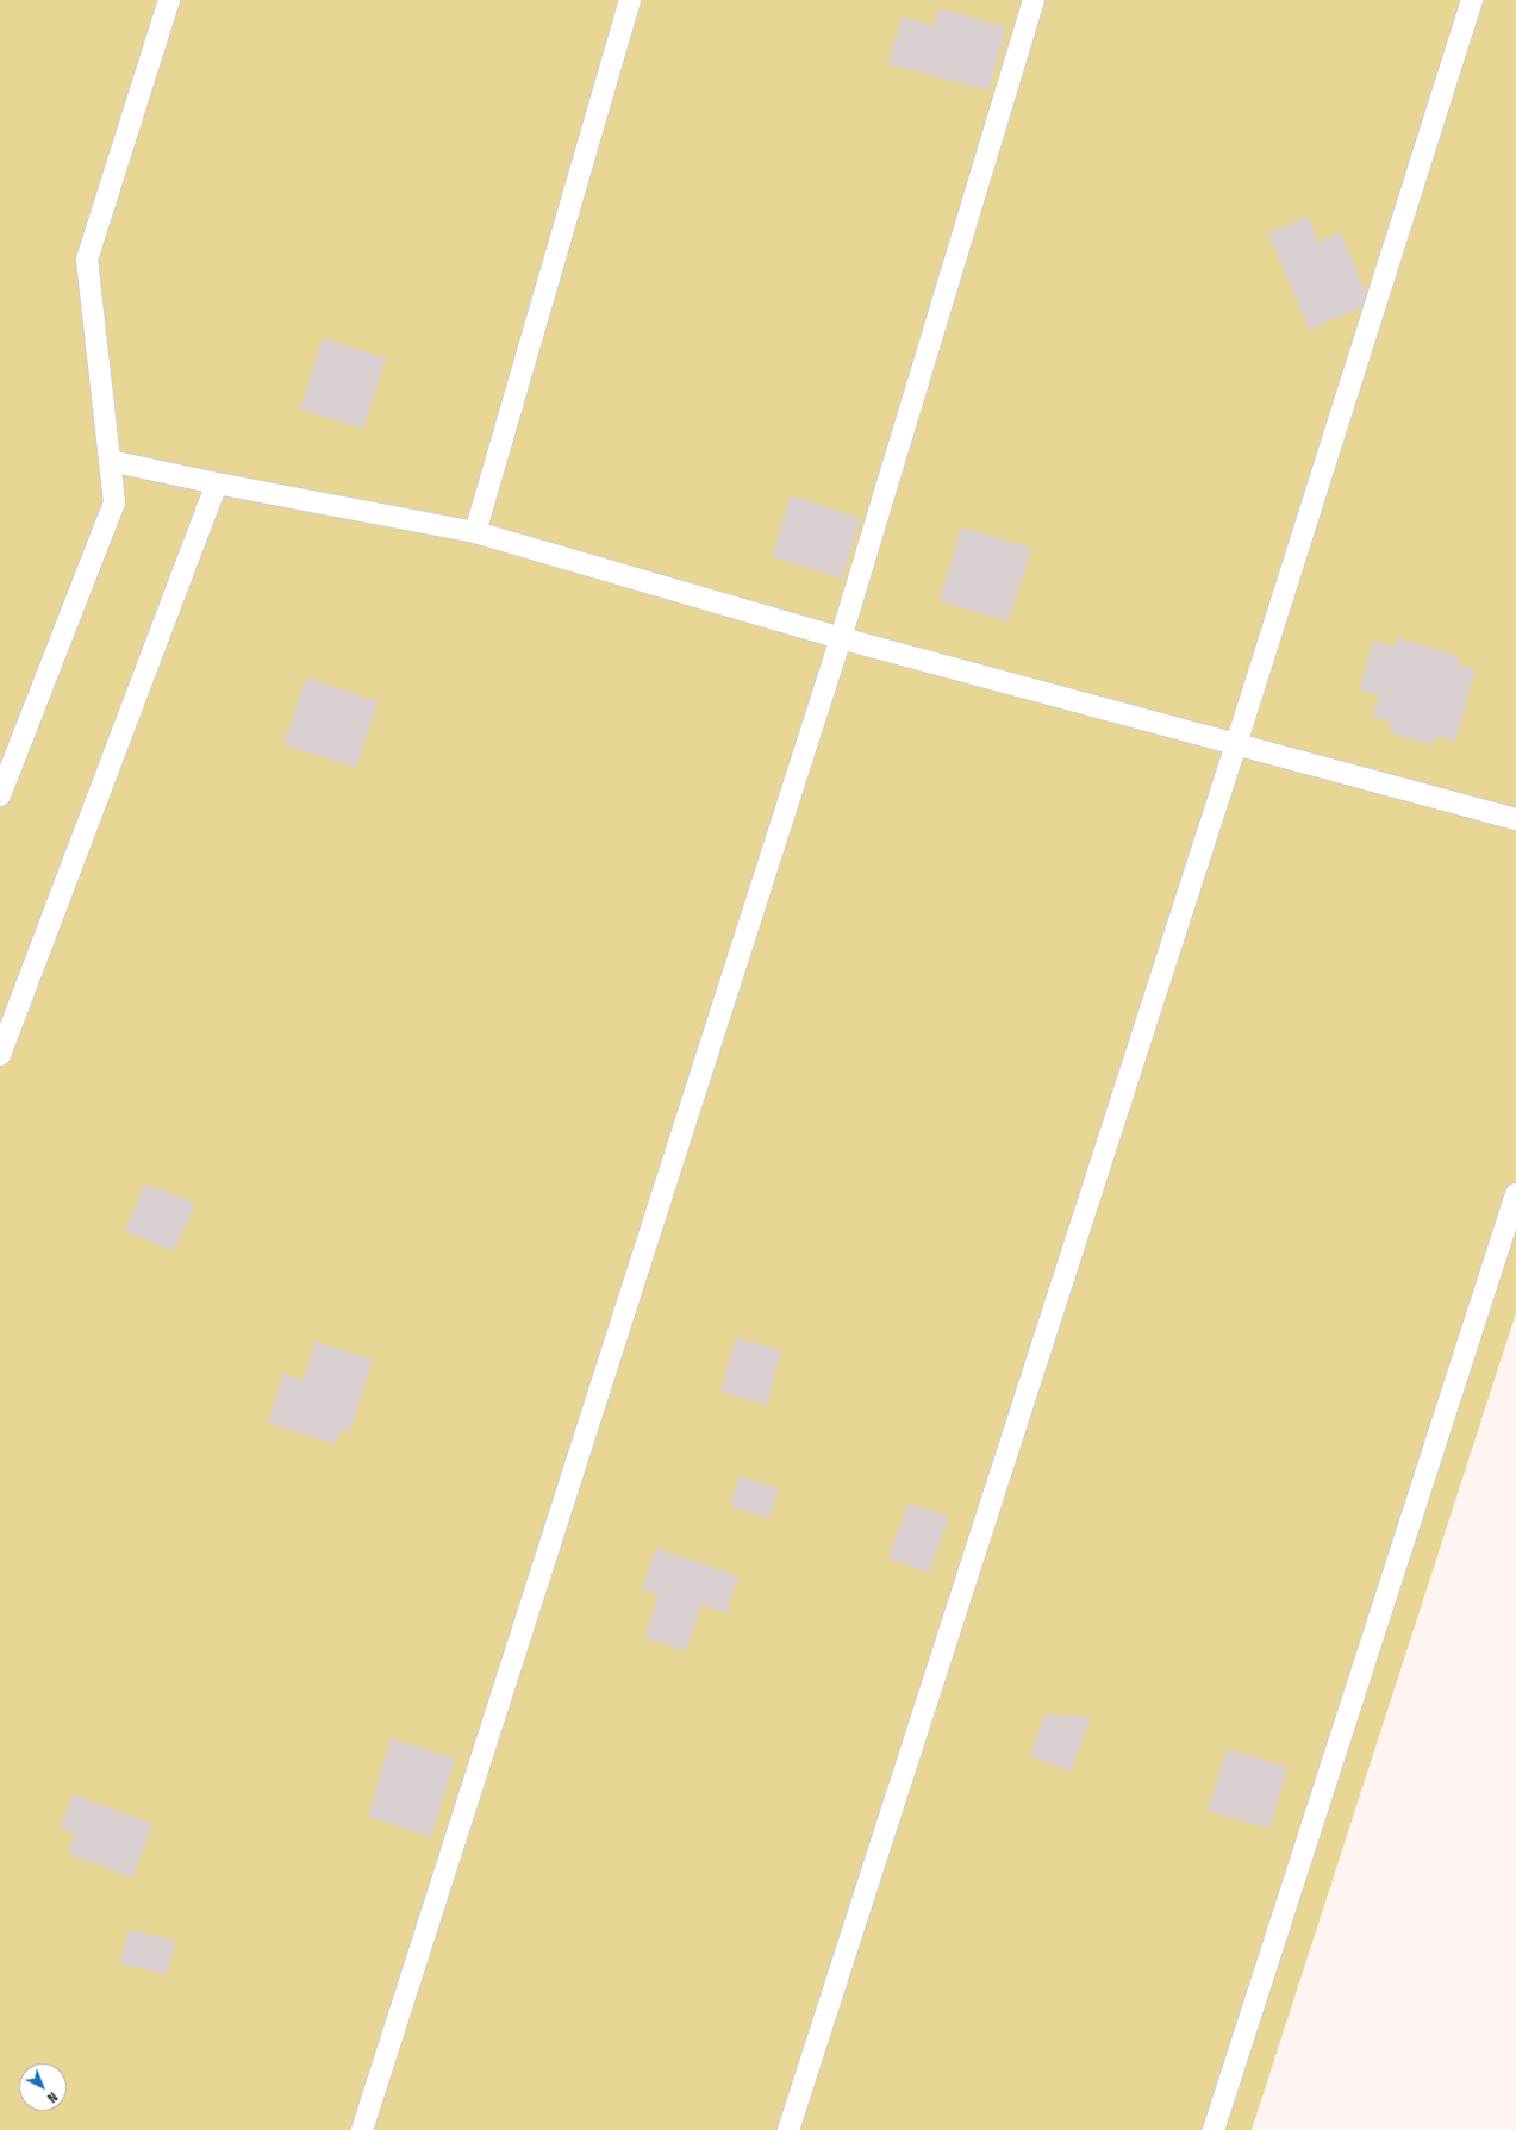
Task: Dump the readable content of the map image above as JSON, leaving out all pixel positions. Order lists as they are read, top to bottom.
{
  "north": "bottom right"
}
